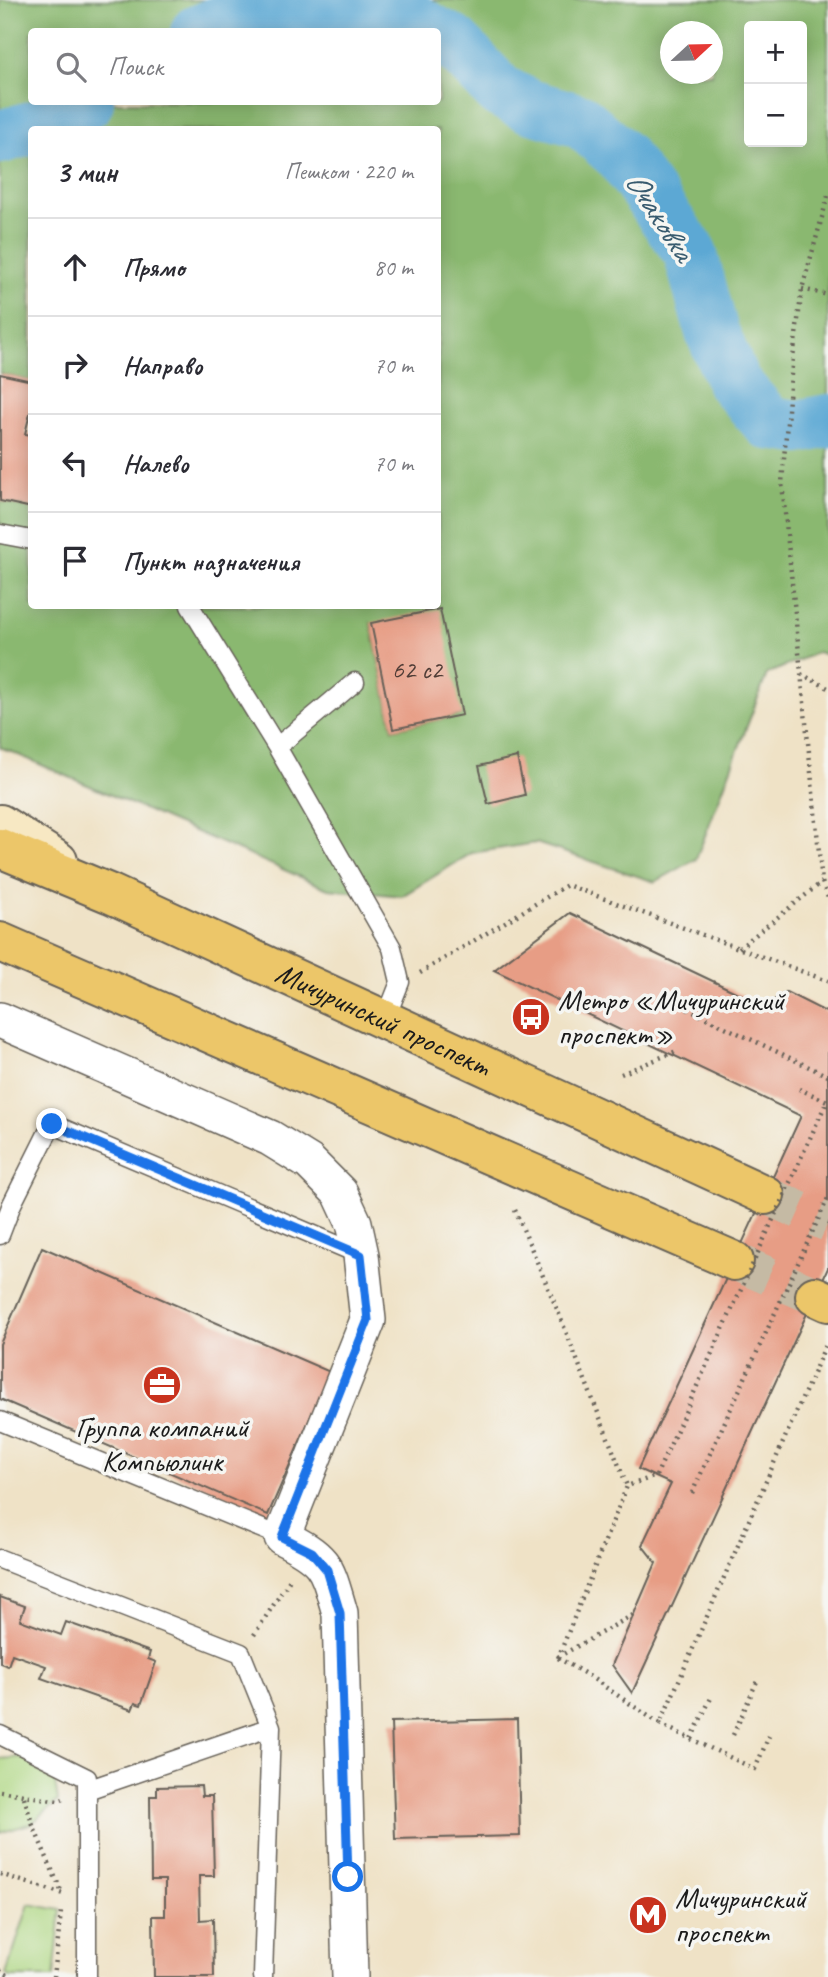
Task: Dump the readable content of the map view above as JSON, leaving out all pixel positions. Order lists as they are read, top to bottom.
{
  "streets": {
    "main road": ["Мичуринский проспект"]
  },
  "water": ["Очаковка"],
  "places": {
    "bus stop": ["Метро «Мичуринский проспект»"],
    "office": ["Группа компаний Компьюлинк"],
    "metro station": ["Мичуринский проспект"]
  },
  "house_numbers": ["62 с2"],
  "north": "right",
  "page": {
    "map_buttons": ["+", "−"],
    "search": "Поиск",
    "heading": ["3 мин", "Пешком · 220 m"],
    "list": [
      ["Прямо", "80 m"],
      ["Направо", "70 m"],
      ["Налево", "70 m"],
      "Пункт назначения"
    ]
  }
}
